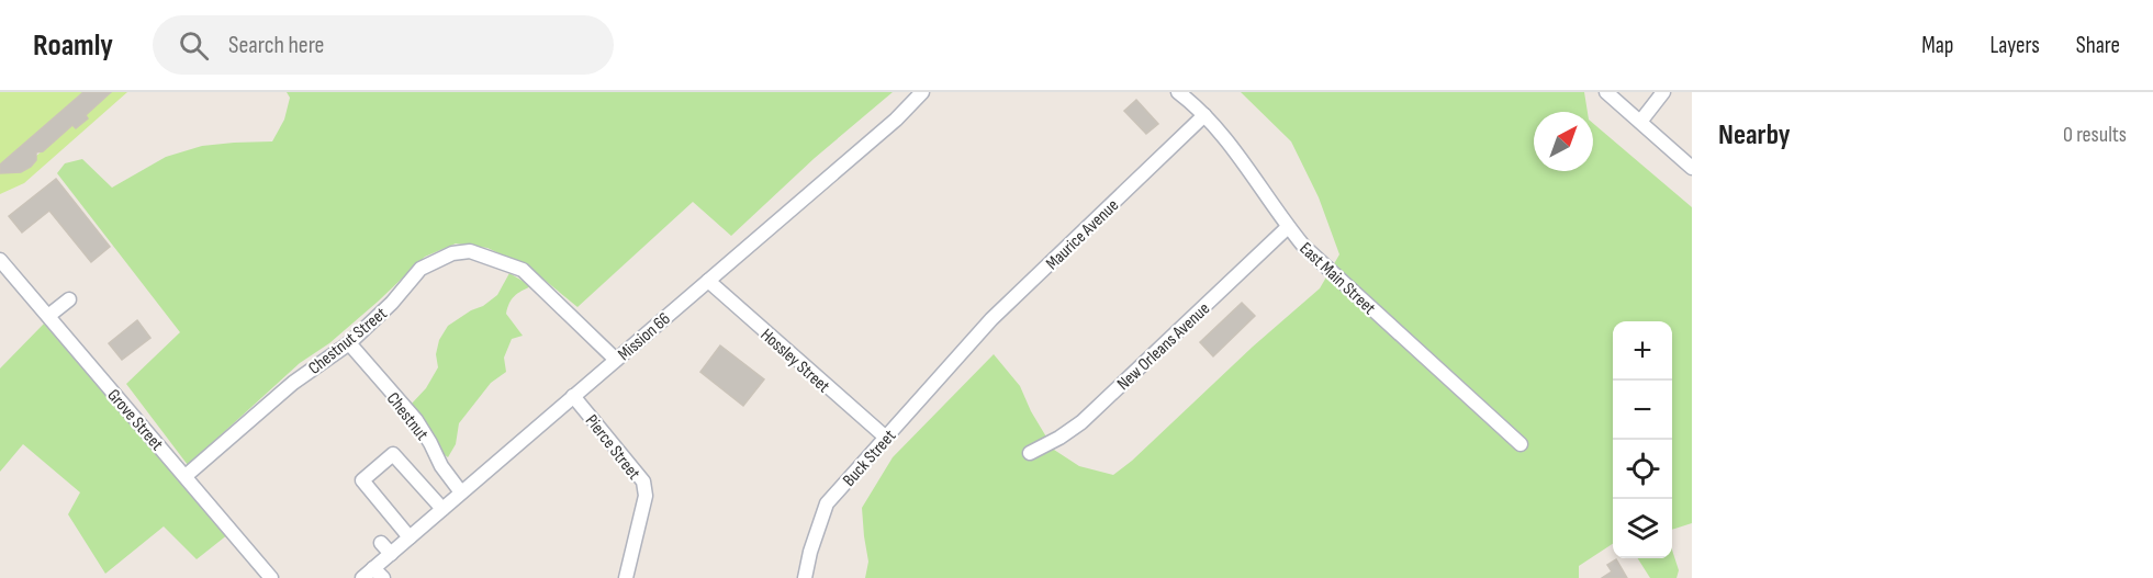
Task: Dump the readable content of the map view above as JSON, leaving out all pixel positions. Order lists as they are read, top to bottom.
{
  "streets": {
    "street": [
      "Maurice Avenue",
      "East Main Street",
      "Mission 66",
      "Chestnut Street",
      "New Orleans Avenue",
      "Hossley Street",
      "Chestnut",
      "Grove Street",
      "Pierce Street",
      "Buck Street"
    ]
  },
  "crossings": [
    ["Maurice Avenue", "East Main Street"],
    ["Maurice Avenue", "Buck Street"],
    ["East Main Street", "New Orleans Avenue"],
    ["Mission 66", "Chestnut Street"],
    ["Mission 66", "Hossley Street"],
    ["Mission 66", "Chestnut"],
    ["Mission 66", "Pierce Street"],
    ["Chestnut Street", "Chestnut"],
    ["Chestnut Street", "Grove Street"],
    ["Hossley Street", "Buck Street"]
  ],
  "north": "top right",
  "page": {
    "header": "Roamly",
    "search": "Search here",
    "nav": ["Map", "Layers", "Share"],
    "heading": ["Nearby", "0 results"],
    "map_buttons": ["+", "−"]
  }
}
